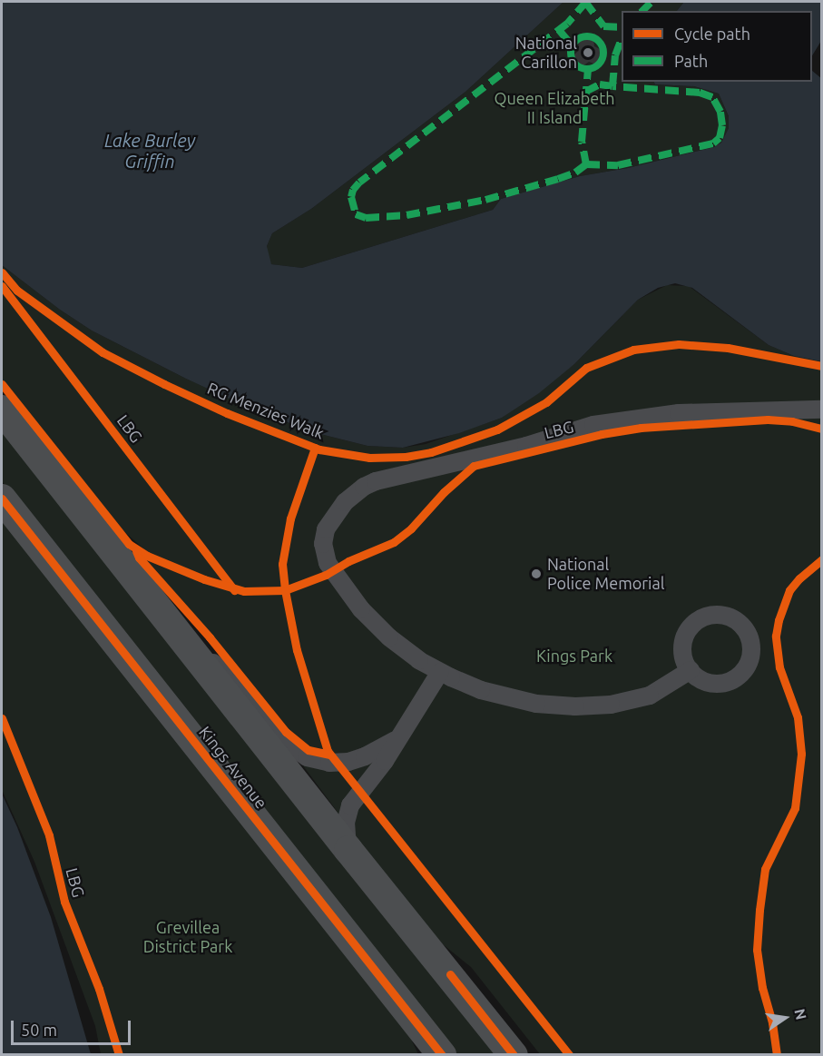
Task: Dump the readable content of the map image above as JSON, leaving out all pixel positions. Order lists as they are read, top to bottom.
{
  "streets": {
    "main road": ["Kings Avenue"],
    "cycle path": ["RG Menzies Walk", "LBG"]
  },
  "water": ["Lake Burley Griffin"],
  "parks": ["Queen Elizabeth II Island", "Kings Park", "Grevillea District Park"],
  "places": ["National Carillon", "National Police Memorial"],
  "legend": ["Cycle path", "Path"],
  "scale_bar": "50 m",
  "north": "right"
}
